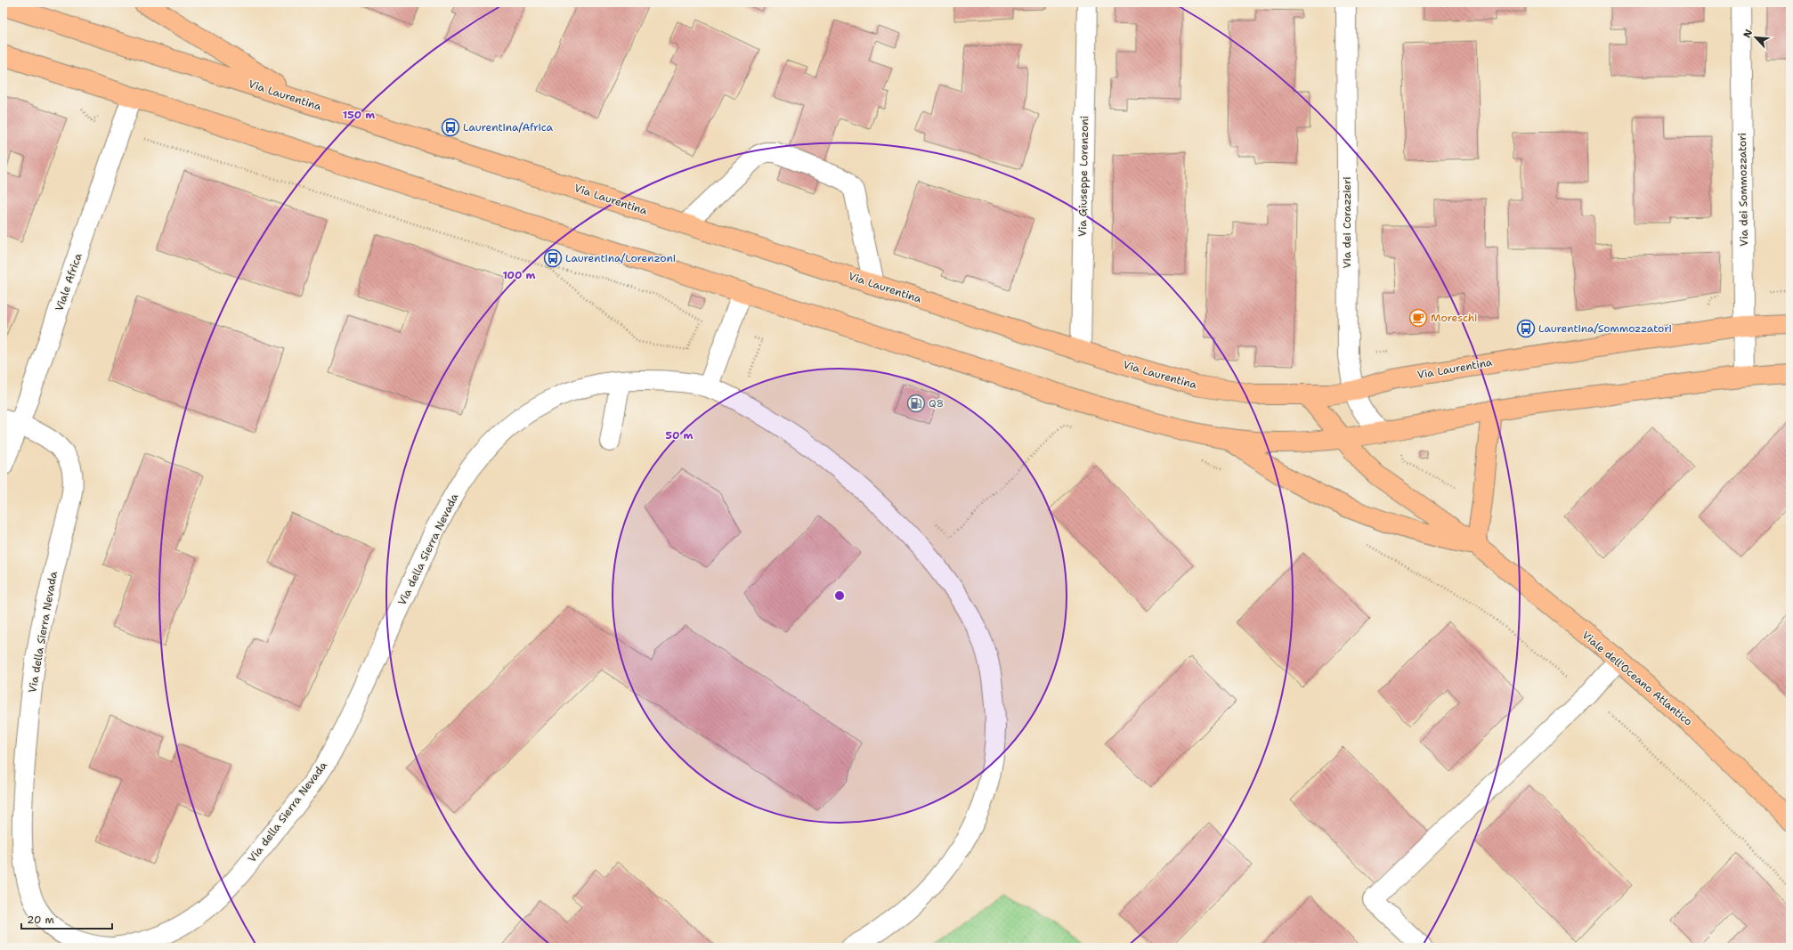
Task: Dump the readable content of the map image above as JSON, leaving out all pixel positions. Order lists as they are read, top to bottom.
{
  "streets": {
    "main road": ["Via Laurentina", "Viale dell'Oceano Atlantico"],
    "street": [
      "Via Giuseppe Lorenzoni",
      "Via dei Sommozzatori",
      "Via dei Corazzieri",
      "Viale Africa",
      "Via della Sierra Nevada"
    ]
  },
  "crossings": [
    ["Via Laurentina", "Via Giuseppe Lorenzoni"],
    ["Via Laurentina", "Via dei Sommozzatori"],
    ["Via Laurentina", "Via dei Corazzieri"],
    ["Via Laurentina", "Viale dell'Oceano Atlantico"],
    ["Viale Africa", "Via della Sierra Nevada"]
  ],
  "places": {
    "bus stop": ["Laurentina/Africa", "Laurentina/Lorenzoni", "Laurentina/Sommozzatori"],
    "cafe": ["Moreschi"],
    "fuel station": ["Q8"]
  },
  "scale_bar": "20 m",
  "north": "top left",
  "rings": ["150 m", "100 m", "50 m"]
}
